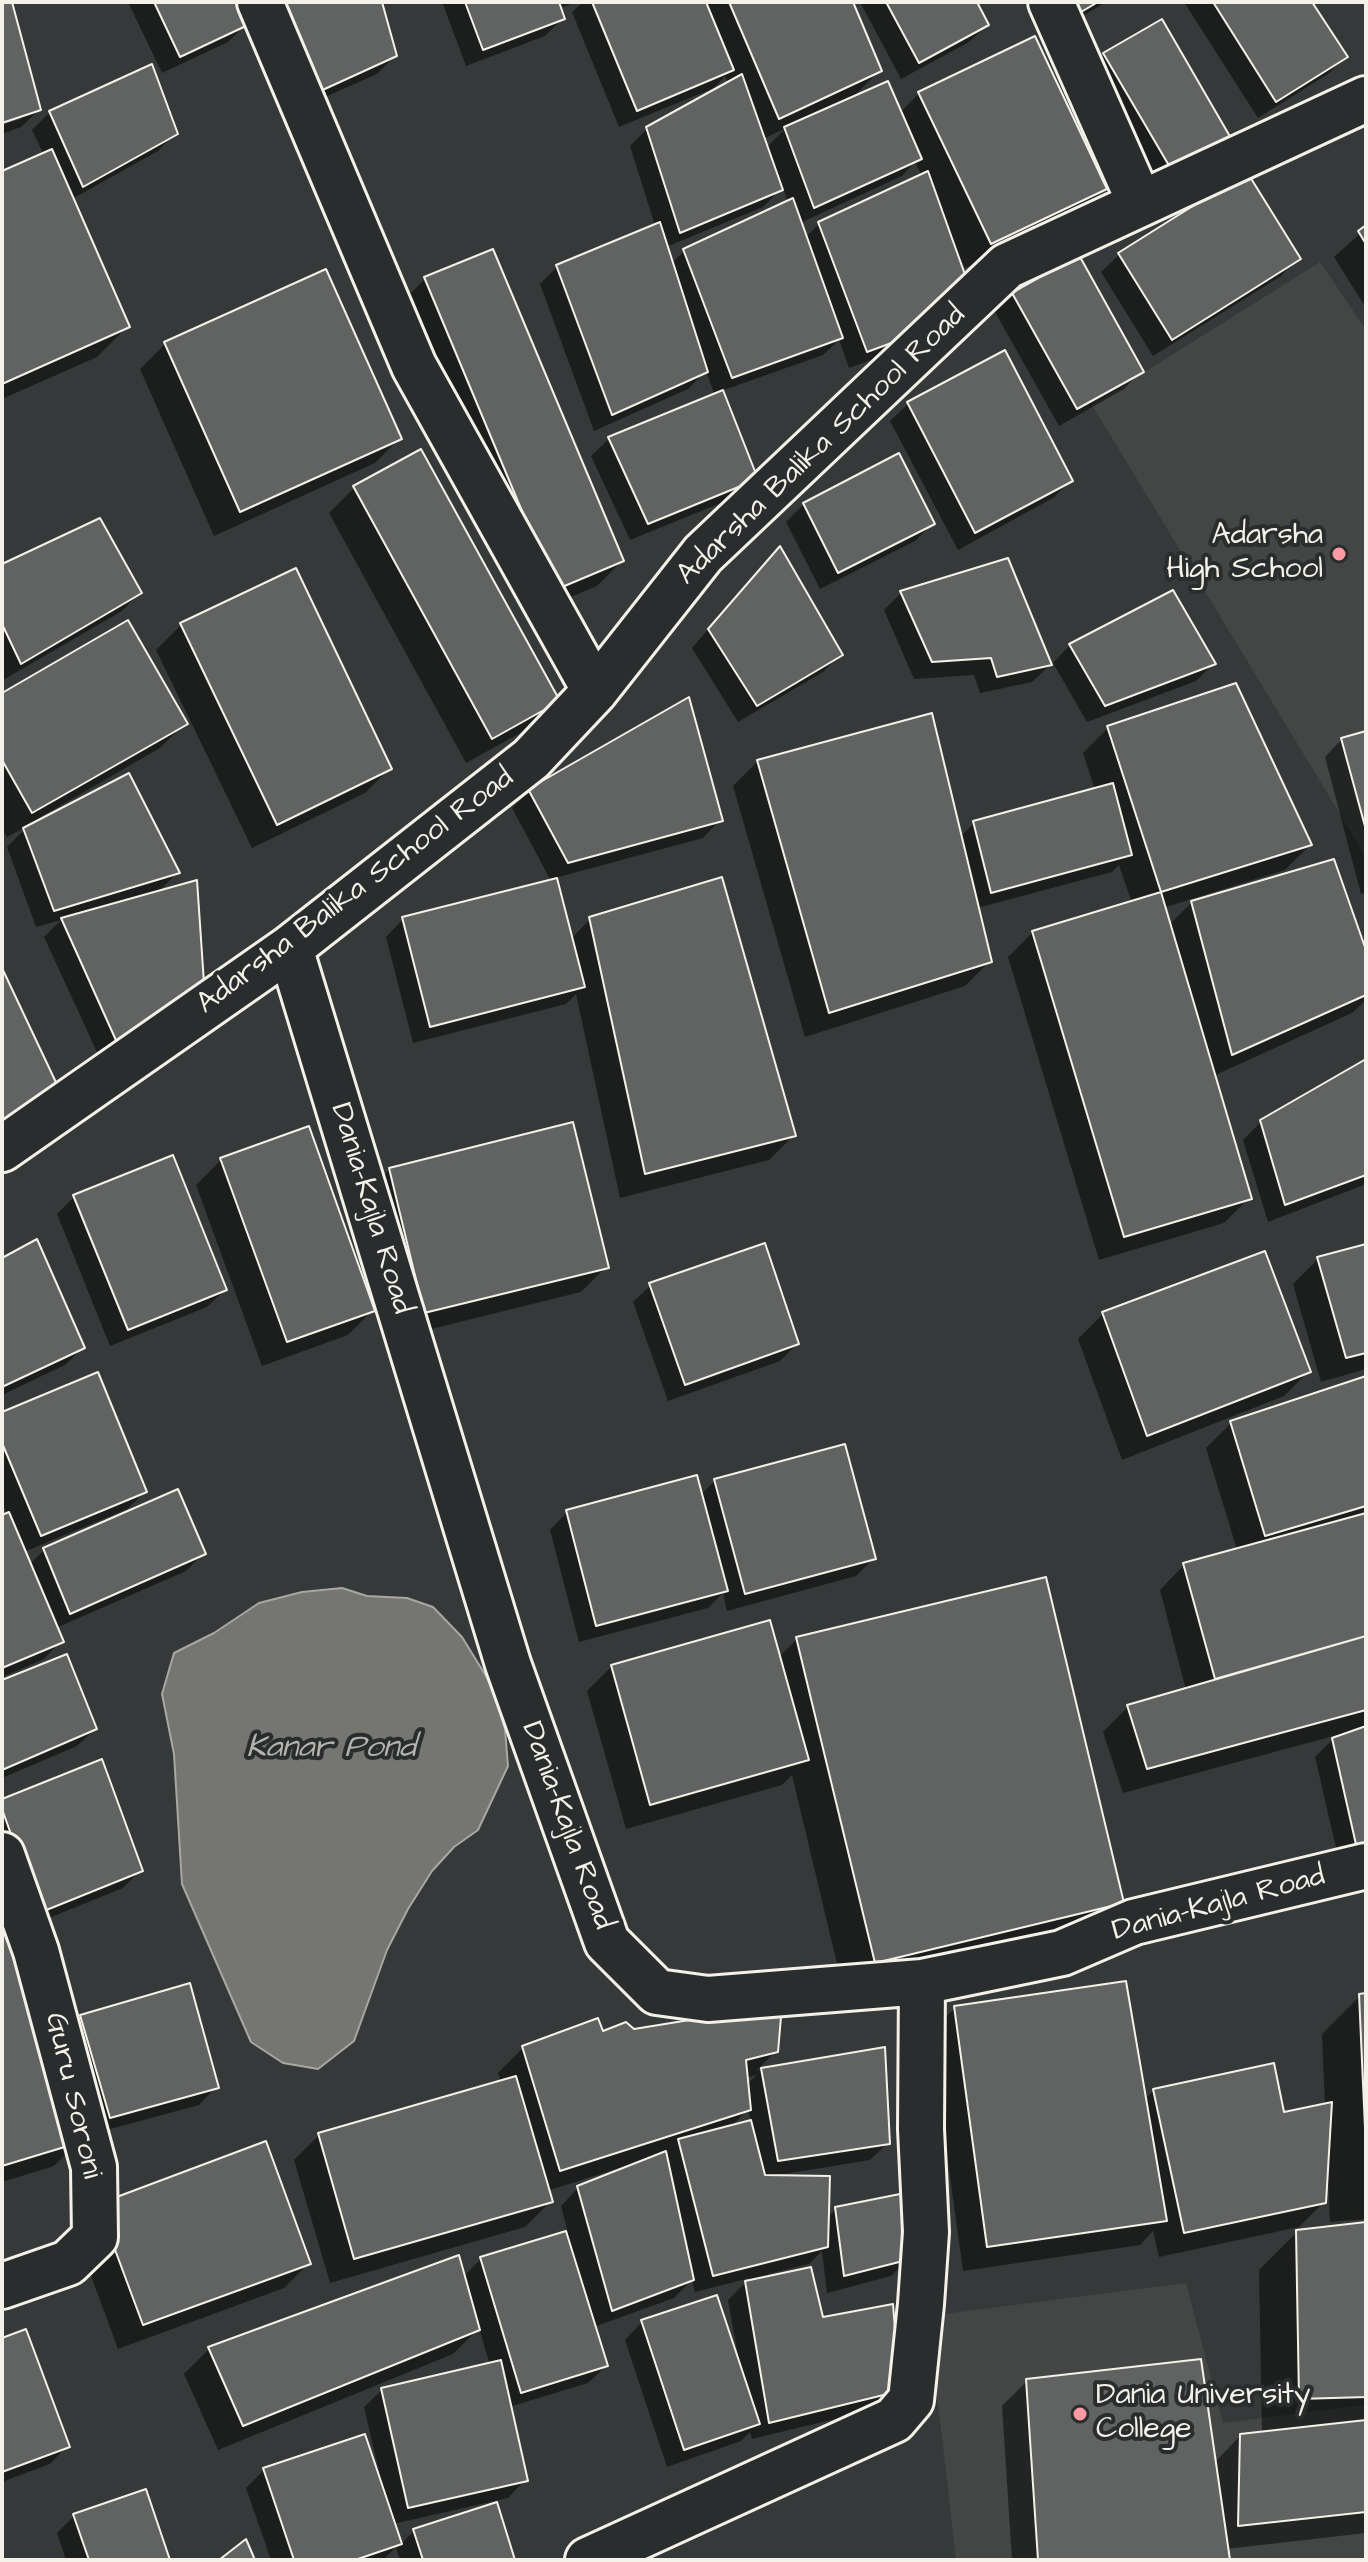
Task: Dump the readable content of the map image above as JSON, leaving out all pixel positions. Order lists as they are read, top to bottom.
{
  "streets": {
    "street": ["Adarsha Balika School Road", "Dania-Kajla Road", "Guru Soroni"]
  },
  "crossings": [
    ["Adarsha Balika School Road", "Dania-Kajla Road"]
  ],
  "water": ["Kanar Pond"],
  "places": ["Adarsha High School", "Dania University College"]
}
